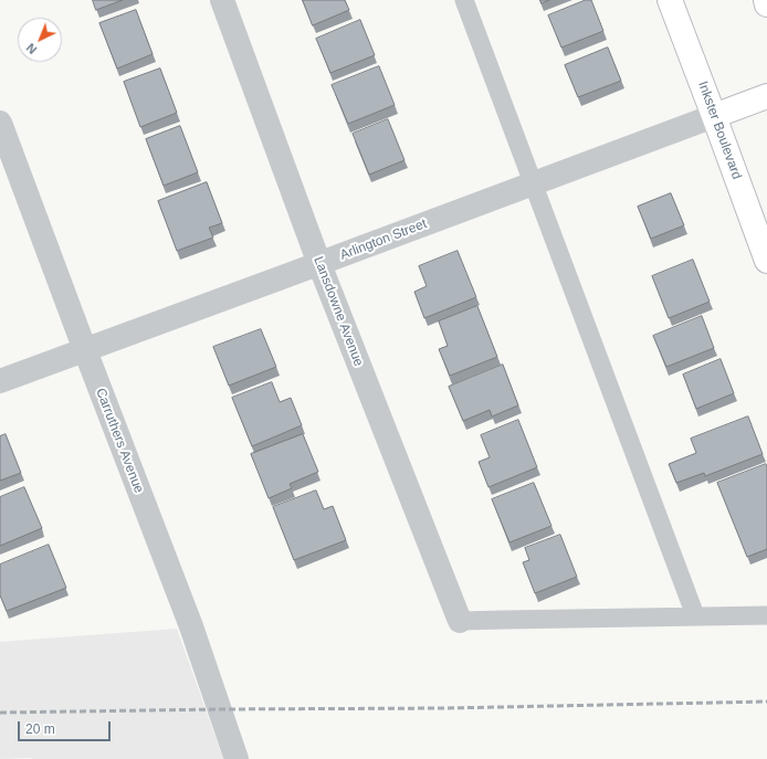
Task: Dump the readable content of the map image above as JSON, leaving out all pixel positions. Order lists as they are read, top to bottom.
{
  "streets": {
    "main road": ["Inkster Boulevard", "Arlington Street"],
    "street": ["Lansdowne Avenue", "Carruthers Avenue"]
  },
  "crossings": [
    ["Inkster Boulevard", "Arlington Street"],
    ["Arlington Street", "Lansdowne Avenue"],
    ["Arlington Street", "Carruthers Avenue"]
  ],
  "scale_bar": "20 m",
  "north": "bottom left"
}
